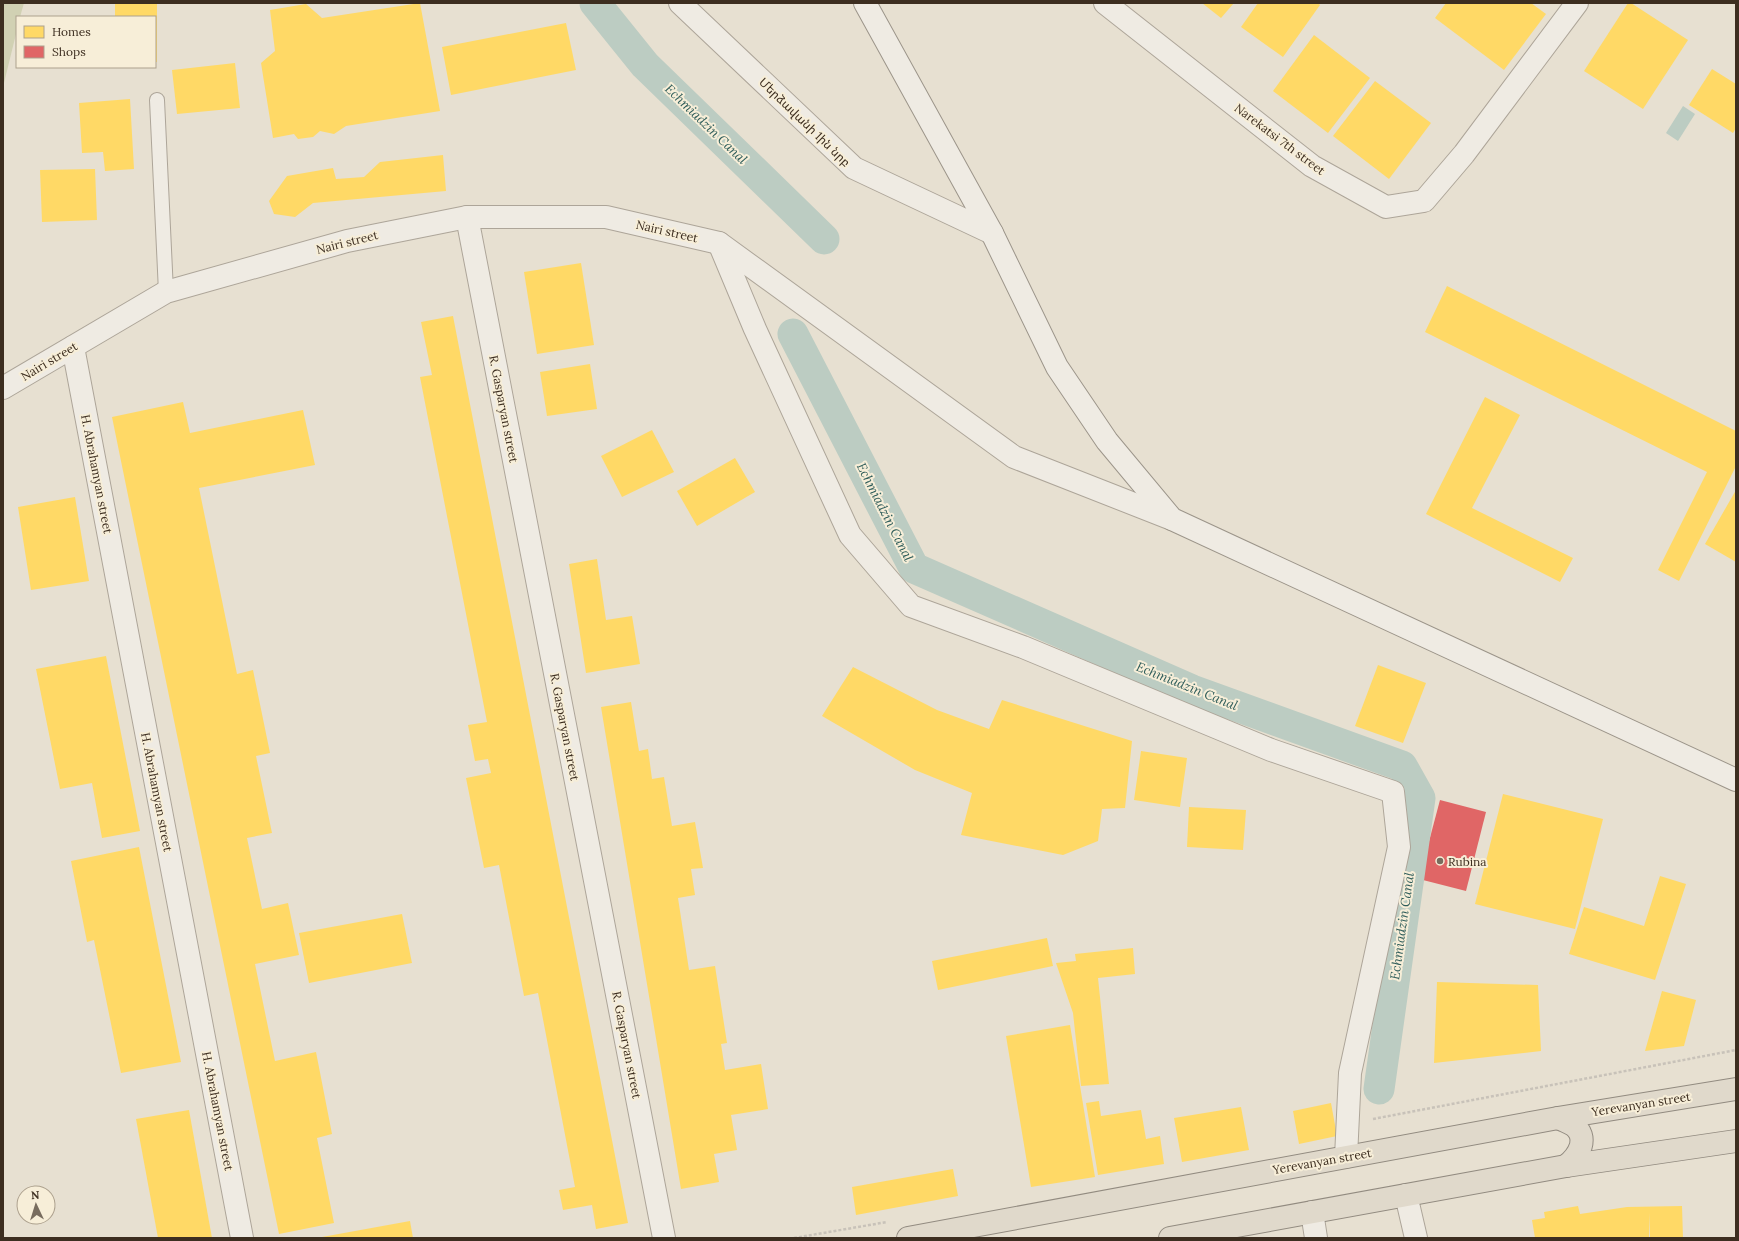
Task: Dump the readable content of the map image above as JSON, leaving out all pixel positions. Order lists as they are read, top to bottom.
{
  "streets": {
    "highway": ["Yerevanyan street"],
    "street": [
      "Մերձավանի 1ին նրբ",
      "Narekatsi 7th street",
      "Nairi street",
      "R. Gasparyan street",
      "H. Abrahamyan street"
    ]
  },
  "crossings": [
    ["Nairi street", "R. Gasparyan street"],
    ["Nairi street", "H. Abrahamyan street"]
  ],
  "water": ["Echmiadzin Canal"],
  "places": ["Rubina"],
  "legend": ["Homes", "Shops"],
  "north": "top"
}
